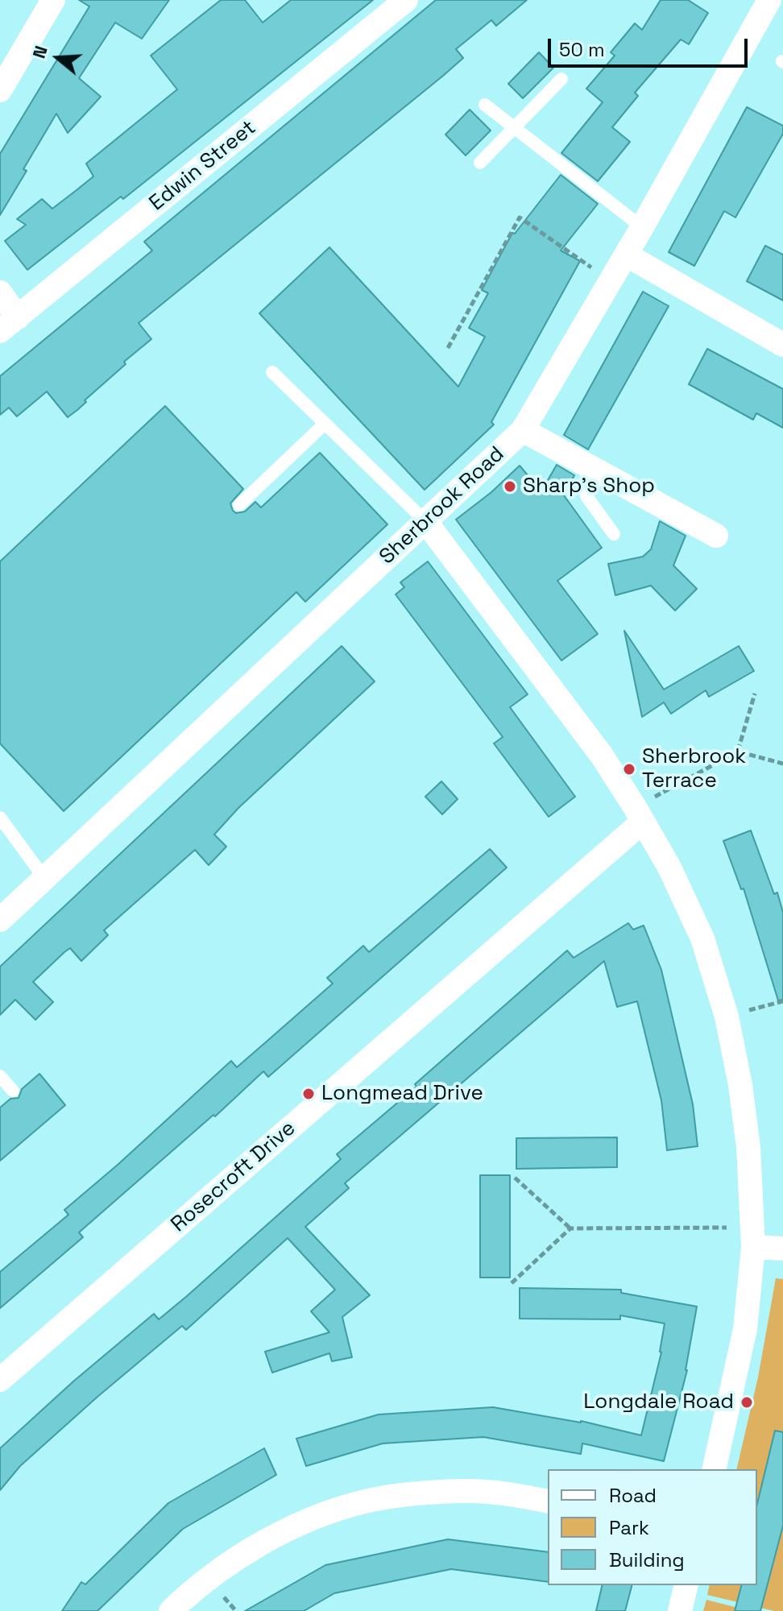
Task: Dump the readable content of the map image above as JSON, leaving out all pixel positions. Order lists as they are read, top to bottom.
{
  "streets": {
    "street": ["Edwin Street", "Sherbrook Road", "Rosecroft Drive"]
  },
  "places": [
    "Sharp's Shop",
    "Sherbrook Terrace",
    "Longmead Drive",
    "Longdale Road"
  ],
  "legend": ["Road", "Park", "Building"],
  "scale_bar": "50 m",
  "north": "left"
}
